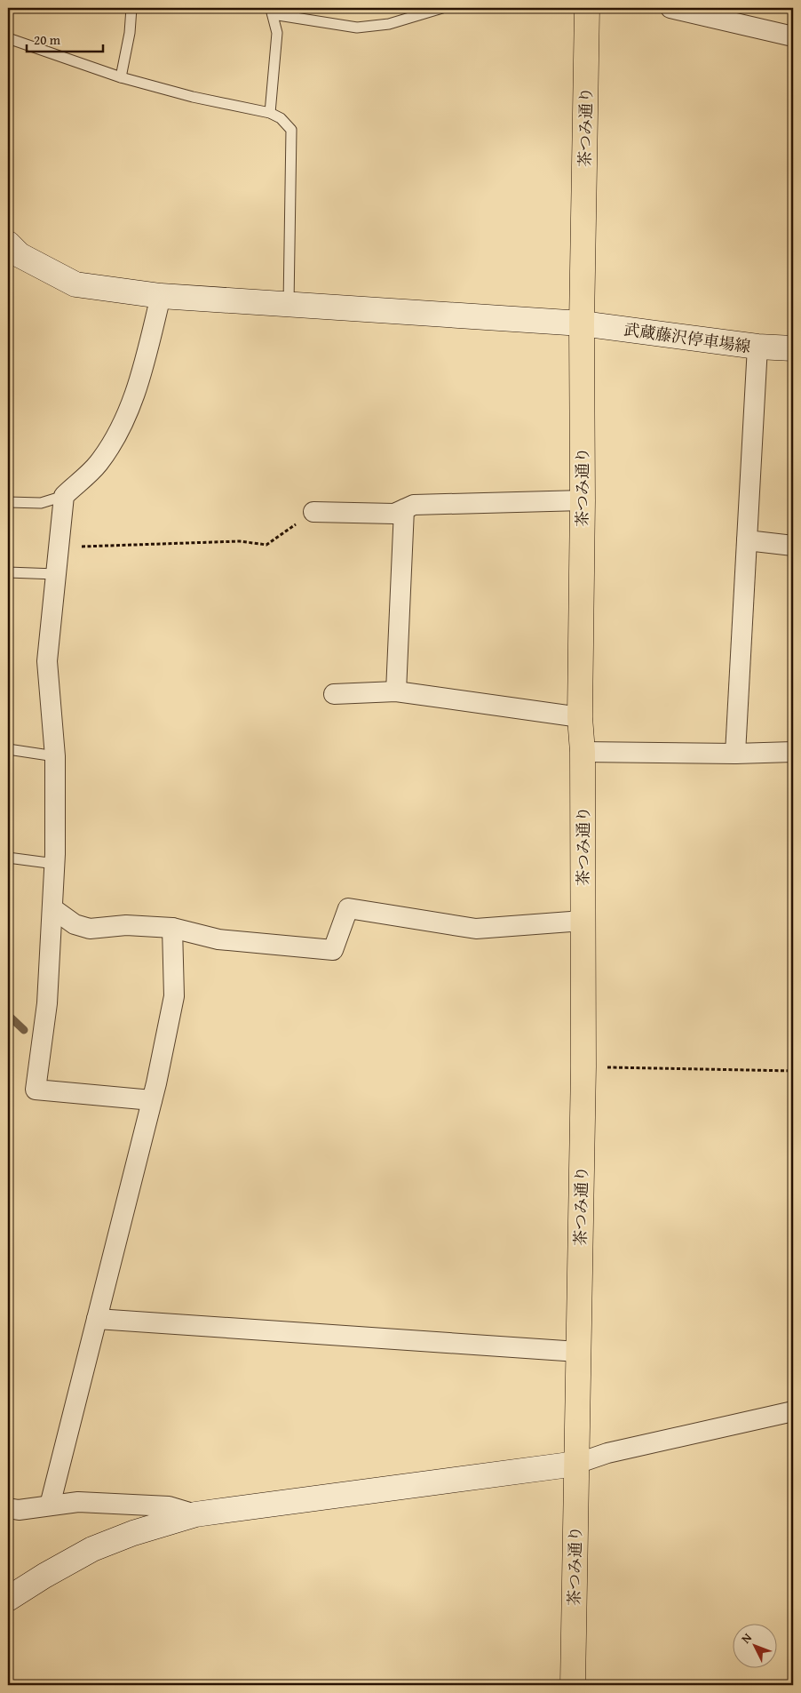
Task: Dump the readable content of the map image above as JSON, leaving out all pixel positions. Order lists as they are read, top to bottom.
{
  "streets": {
    "main road": ["茶つみ通り"],
    "street": ["武蔵藤沢停車場線"]
  },
  "crossings": [
    ["茶つみ通り", "武蔵藤沢停車場線"]
  ],
  "scale_bar": "20 m",
  "north": "top left"
}
